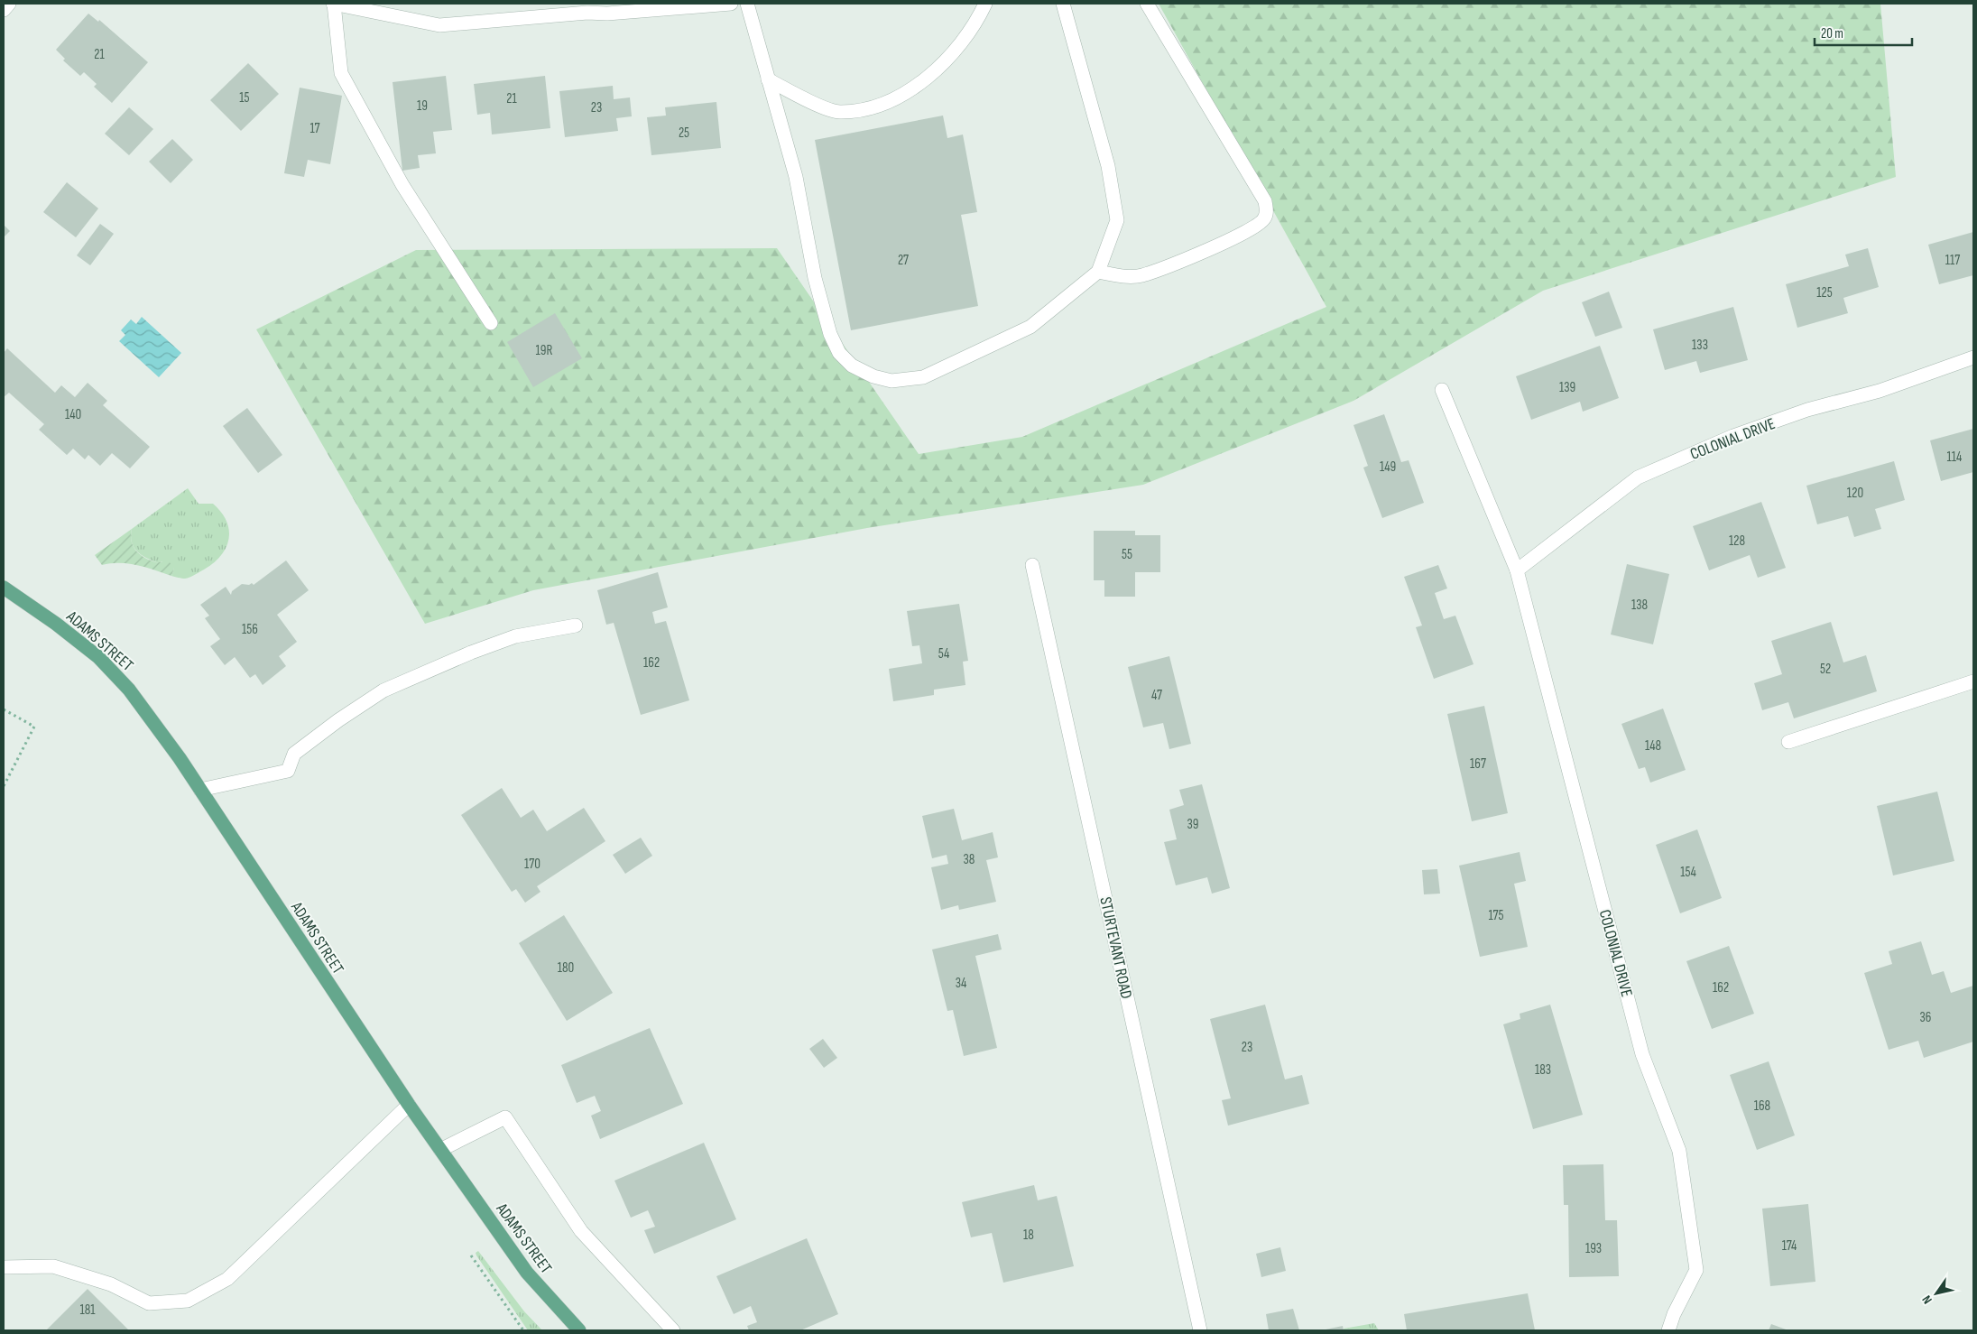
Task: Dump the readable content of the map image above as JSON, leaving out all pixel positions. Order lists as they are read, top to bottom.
{
  "streets": {
    "main road": ["ADAMS STREET"],
    "street": ["COLONIAL DRIVE", "STURTEVANT ROAD"]
  },
  "house_numbers": [
    "21",
    "15",
    "21",
    "19",
    "23",
    "17",
    "25",
    "27",
    "117",
    "125",
    "133",
    "19R",
    "139",
    "140",
    "114",
    "149",
    "120",
    "128",
    "55",
    "138",
    "156",
    "54",
    "162",
    "52",
    "47",
    "148",
    "167",
    "39",
    "38",
    "170",
    "154",
    "175",
    "180",
    "34",
    "162",
    "36",
    "23",
    "183",
    "168",
    "18",
    "174",
    "193",
    "181"
  ],
  "scale_bar": "20 m",
  "north": "bottom left"
}
